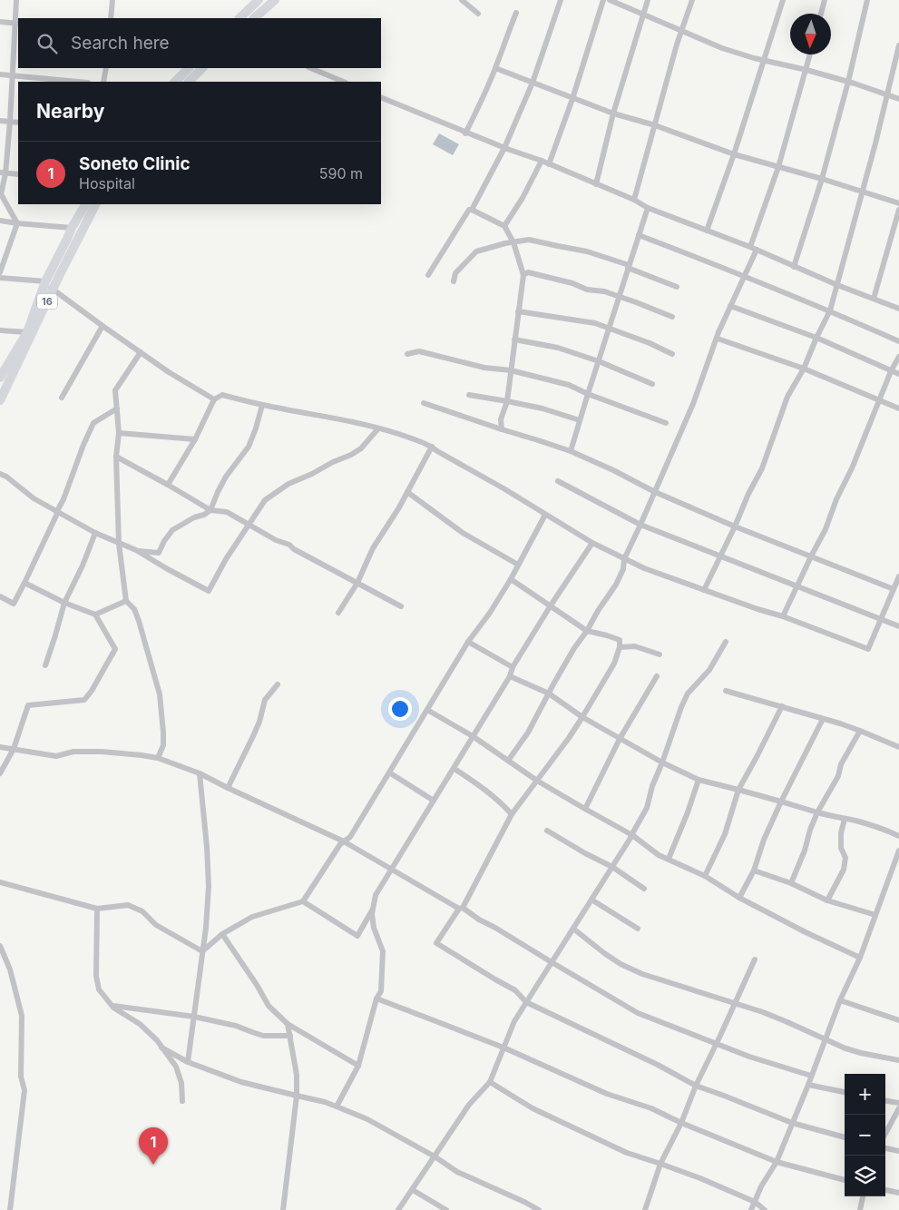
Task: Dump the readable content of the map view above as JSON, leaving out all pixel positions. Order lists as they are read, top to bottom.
{
  "streets": {
    "main road": ["16"]
  },
  "north": "bottom",
  "page": {
    "search": "Search here",
    "heading": "Nearby",
    "list": [
      {
        "mark": "1",
        "name": "Soneto Clinic",
        "note": "Hospital",
        "value": "590 m"
      }
    ],
    "map_buttons": ["+", "−"],
    "pins": "1"
  }
}
